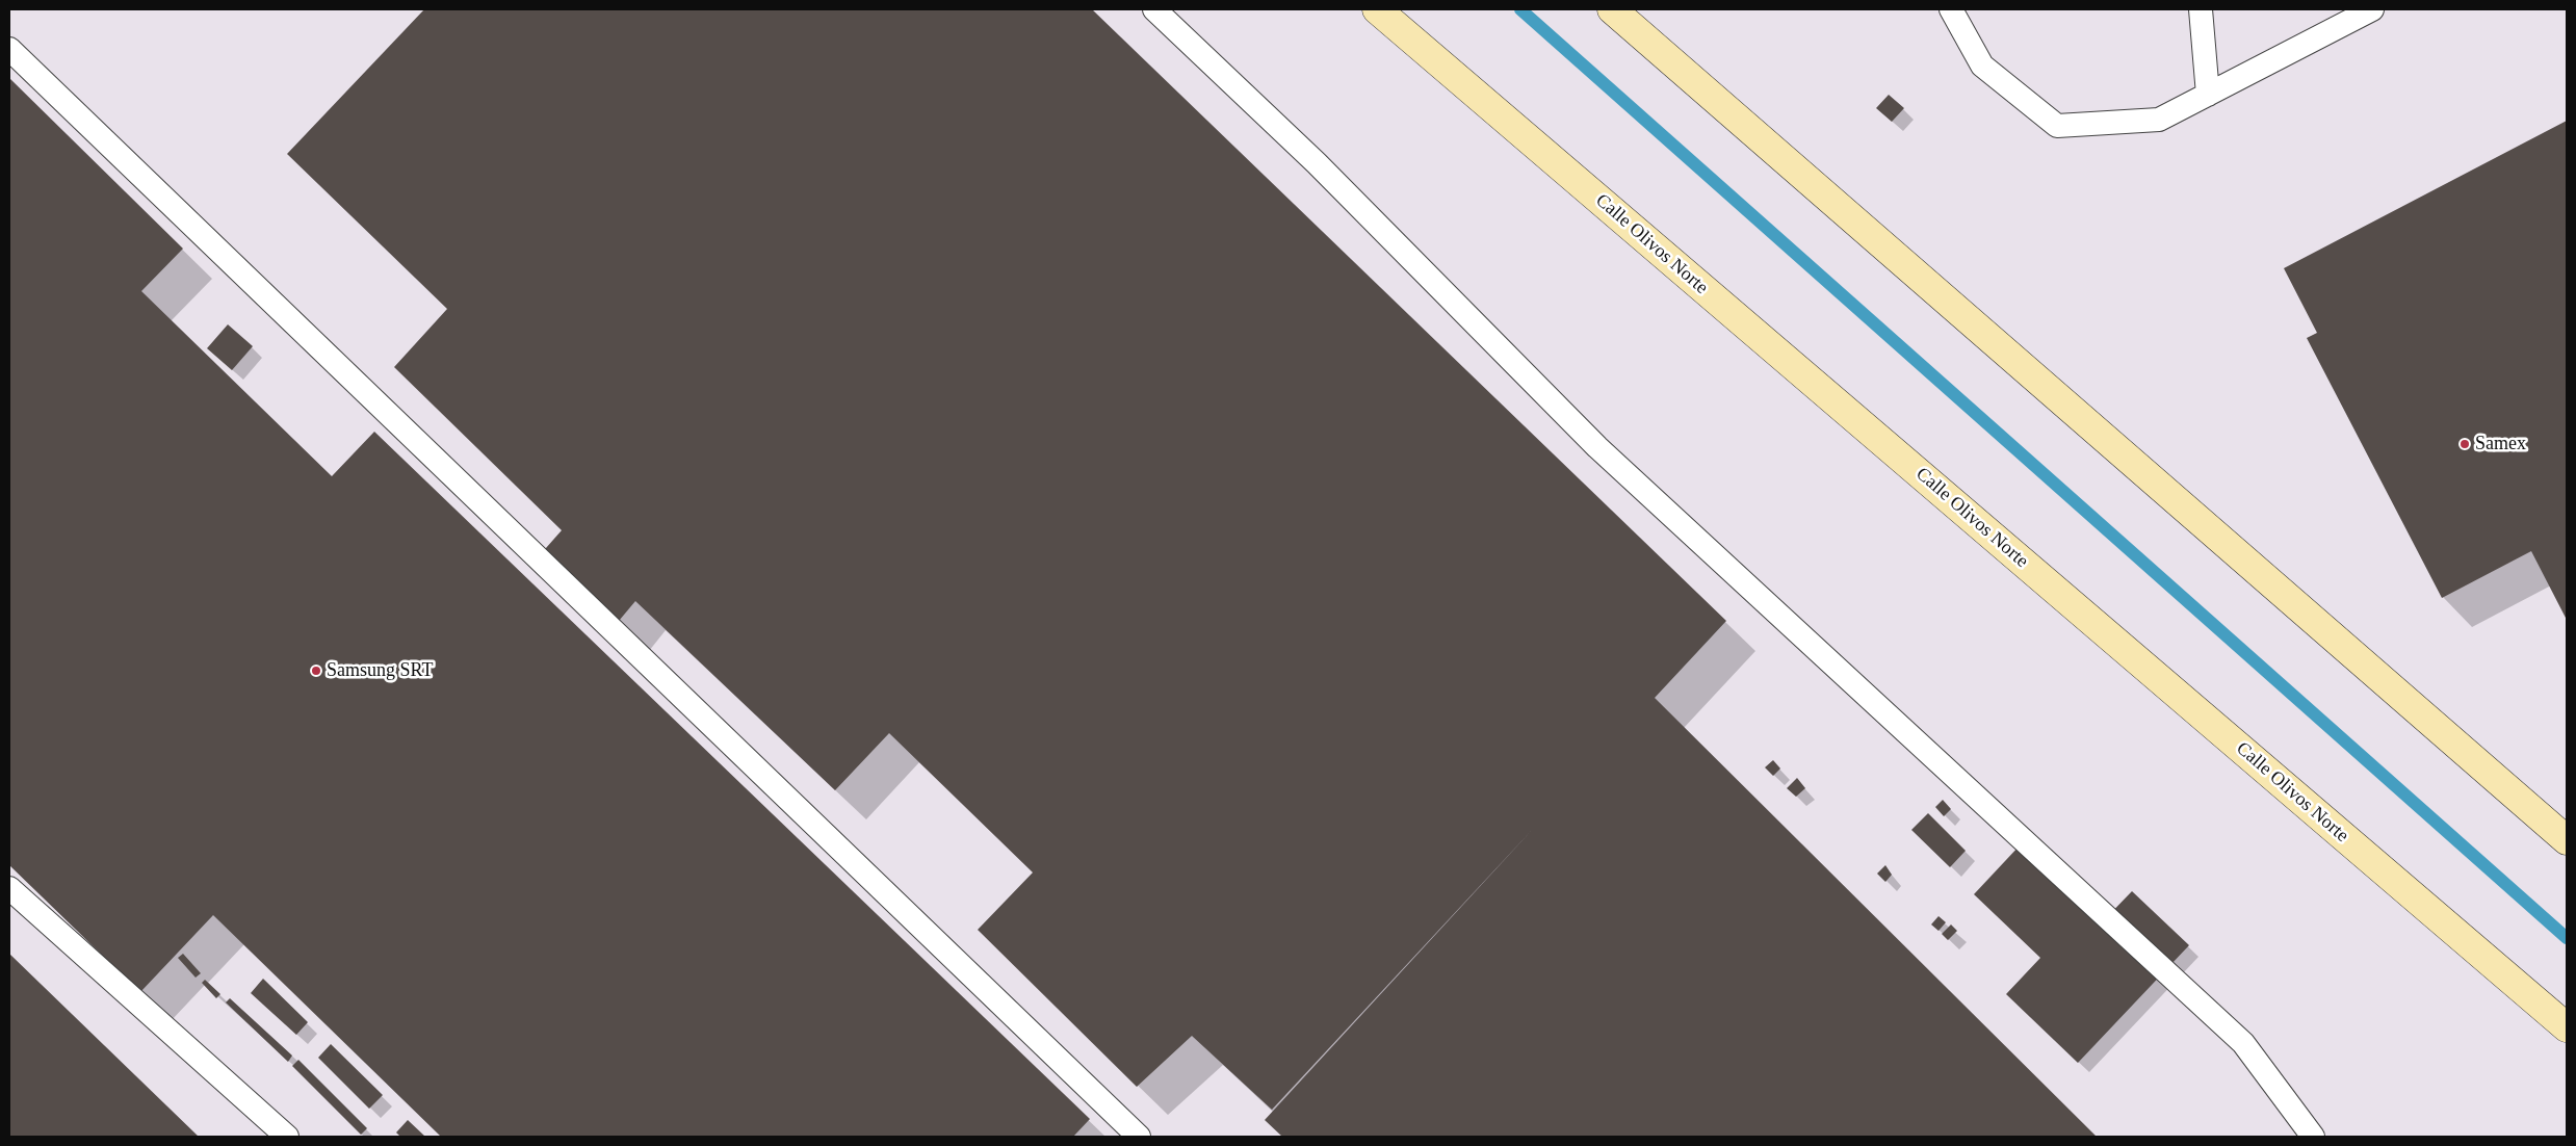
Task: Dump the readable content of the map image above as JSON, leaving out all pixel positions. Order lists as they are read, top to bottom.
{
  "streets": {
    "main road": ["Calle Olivos Norte"]
  },
  "places": ["Samex", "Samsung SRT"]
}
